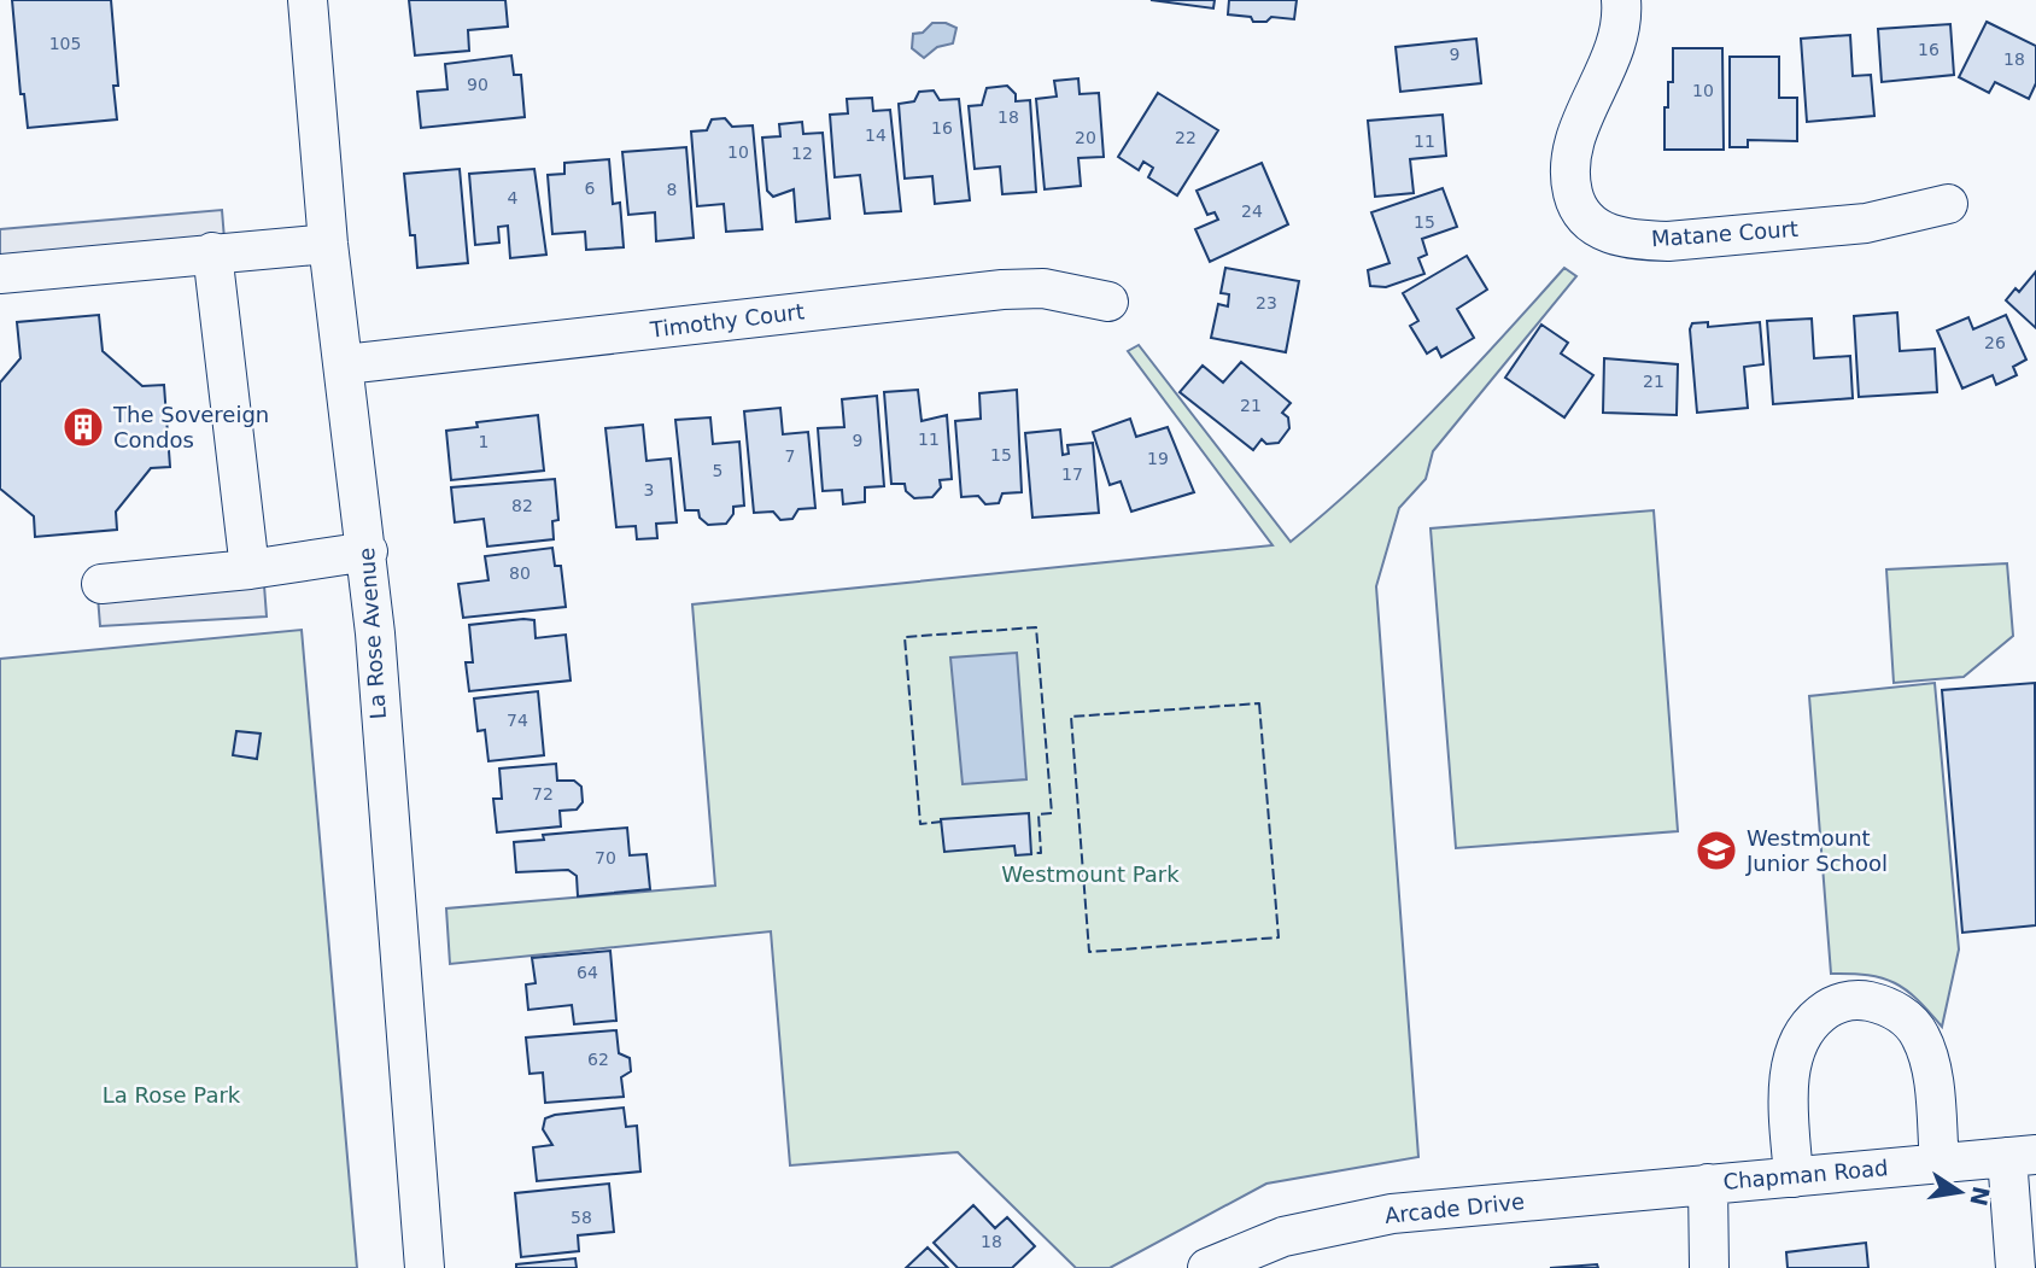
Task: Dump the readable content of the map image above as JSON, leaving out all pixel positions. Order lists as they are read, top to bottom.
{
  "streets": {
    "street": [
      "Matane Court",
      "Timothy Court",
      "La Rose Avenue",
      "Chapman Road",
      "Arcade Drive"
    ]
  },
  "crossings": [
    ["Timothy Court", "La Rose Avenue"],
    ["Chapman Road", "Arcade Drive"]
  ],
  "parks": ["Westmount Park", "La Rose Park"],
  "places": {
    "building": ["The Sovereign Condos"],
    "school or university": ["Westmount Junior School"]
  },
  "house_numbers": [
    "105",
    "16",
    "9",
    "18",
    "90",
    "10",
    "18",
    "16",
    "14",
    "20",
    "22",
    "11",
    "10",
    "12",
    "6",
    "8",
    "4",
    "24",
    "15",
    "23",
    "26",
    "21",
    "21",
    "11",
    "9",
    "1",
    "15",
    "7",
    "19",
    "5",
    "17",
    "3",
    "82",
    "80",
    "74",
    "72",
    "70",
    "64",
    "62",
    "58",
    "18"
  ],
  "north": "right"
}
